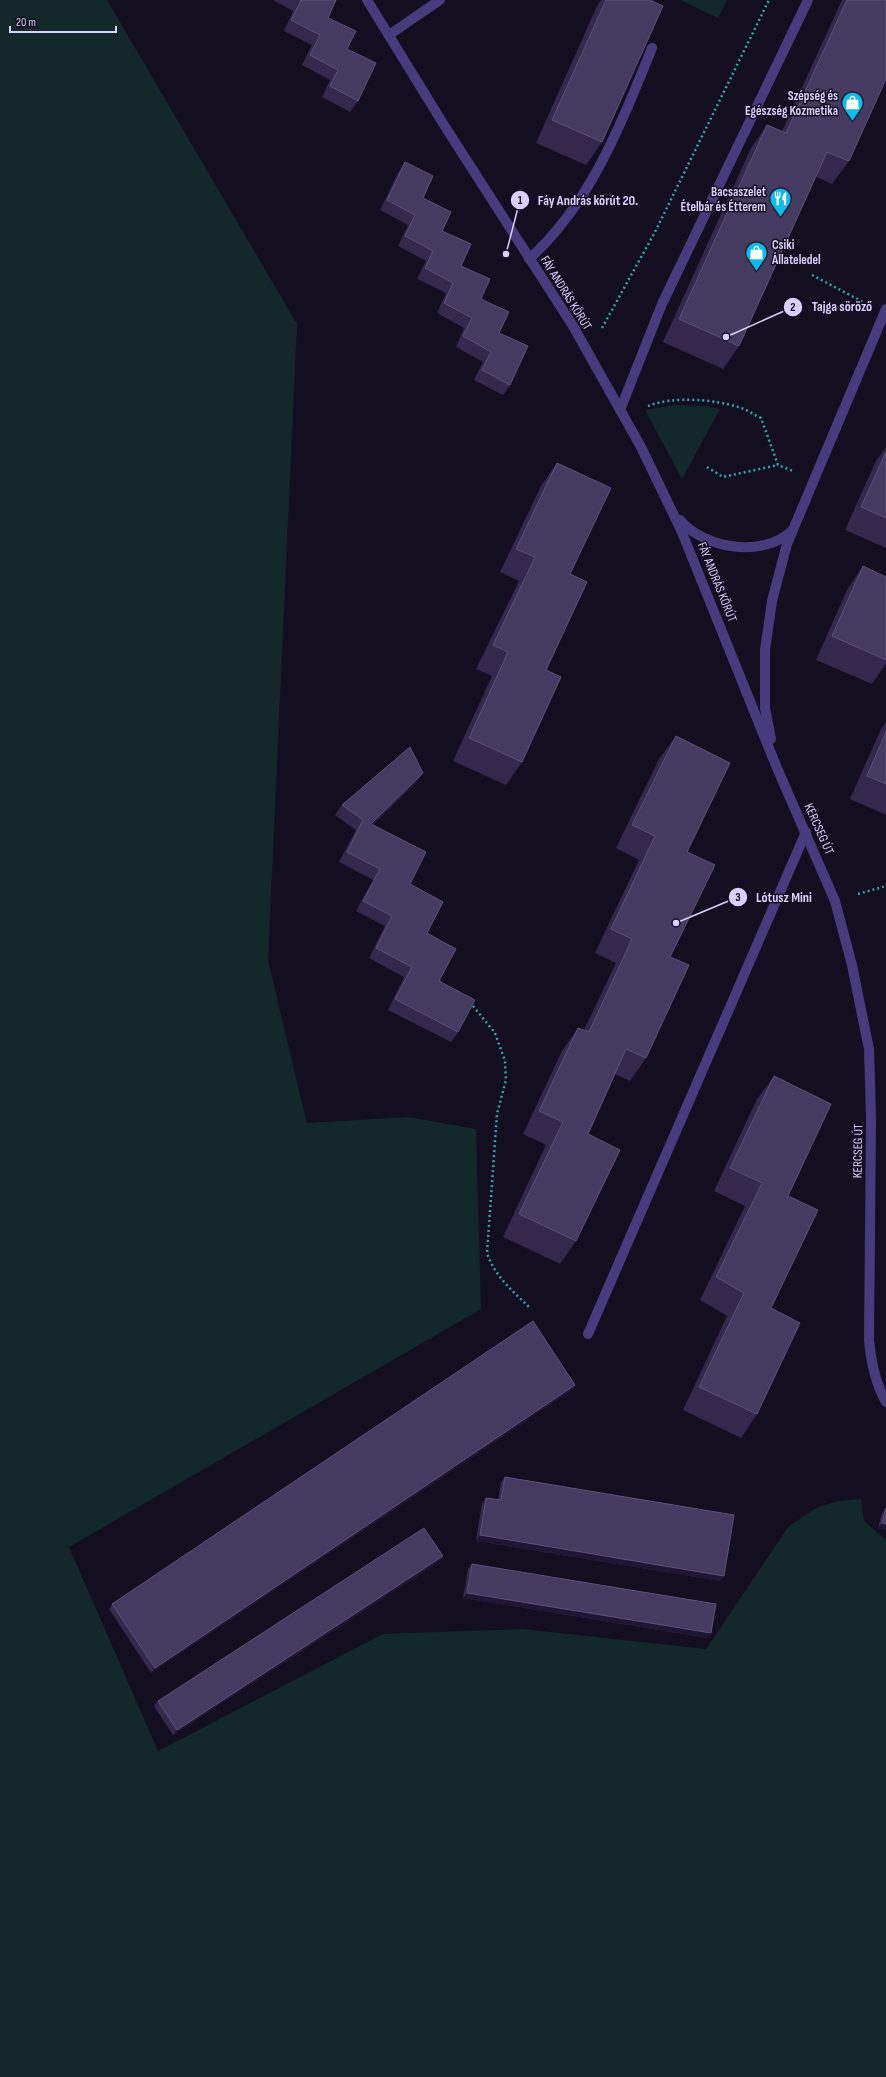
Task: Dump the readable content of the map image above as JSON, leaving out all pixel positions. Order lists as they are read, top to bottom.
{
  "streets": {
    "street": ["FÁY ANDRÁS KÖRÚT", "KERCSEG ÚT"]
  },
  "crossings": [
    ["FÁY ANDRÁS KÖRÚT", "KERCSEG ÚT"]
  ],
  "places": {
    "shop": ["Szépség és Egészség Kozmetika", "Csiki Állateledel"],
    "restaurant": ["Bacsaszelet Ételbár és Étterem"],
    "other": ["Fáy András körút 20.", "Tajga söröző", "Lótusz Mini"]
  },
  "scale_bar": "20 m"
}
